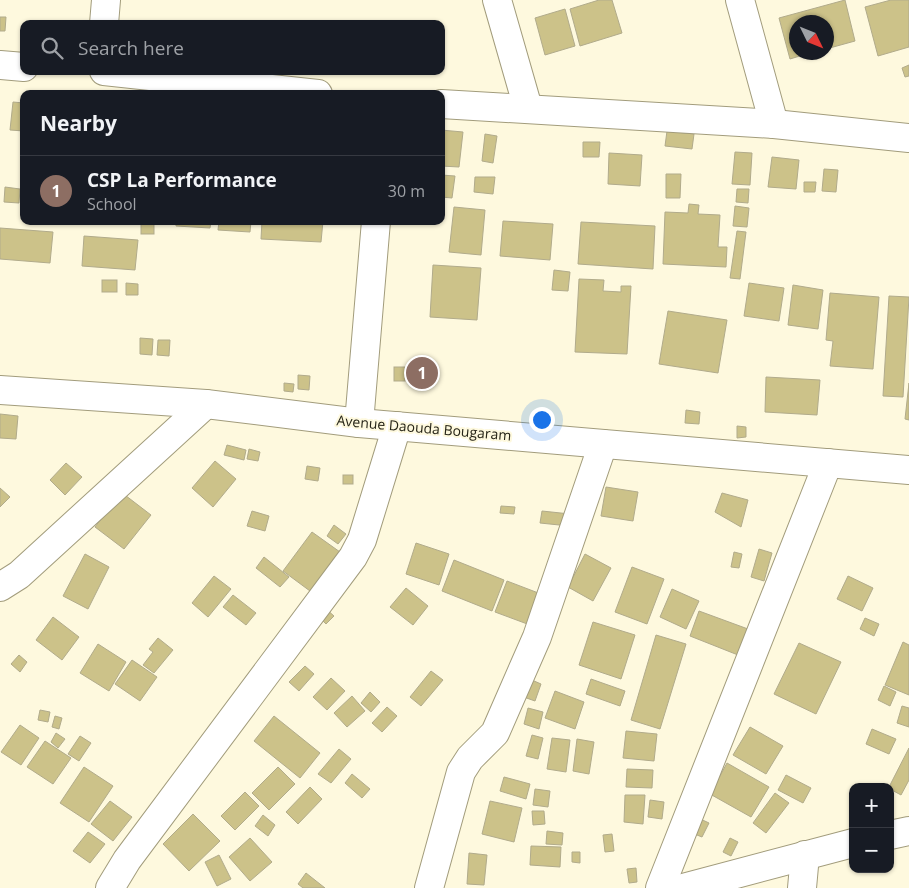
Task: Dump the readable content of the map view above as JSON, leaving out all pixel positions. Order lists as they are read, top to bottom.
{
  "streets": {
    "street": ["Avenue Daouda Bougaram"]
  },
  "north": "bottom right",
  "page": {
    "search": "Search here",
    "heading": "Nearby",
    "list": [
      {
        "mark": "1",
        "name": "CSP La Performance",
        "note": "School",
        "value": "30 m"
      }
    ],
    "pins": "1",
    "map_buttons": ["+", "−"]
  }
}
